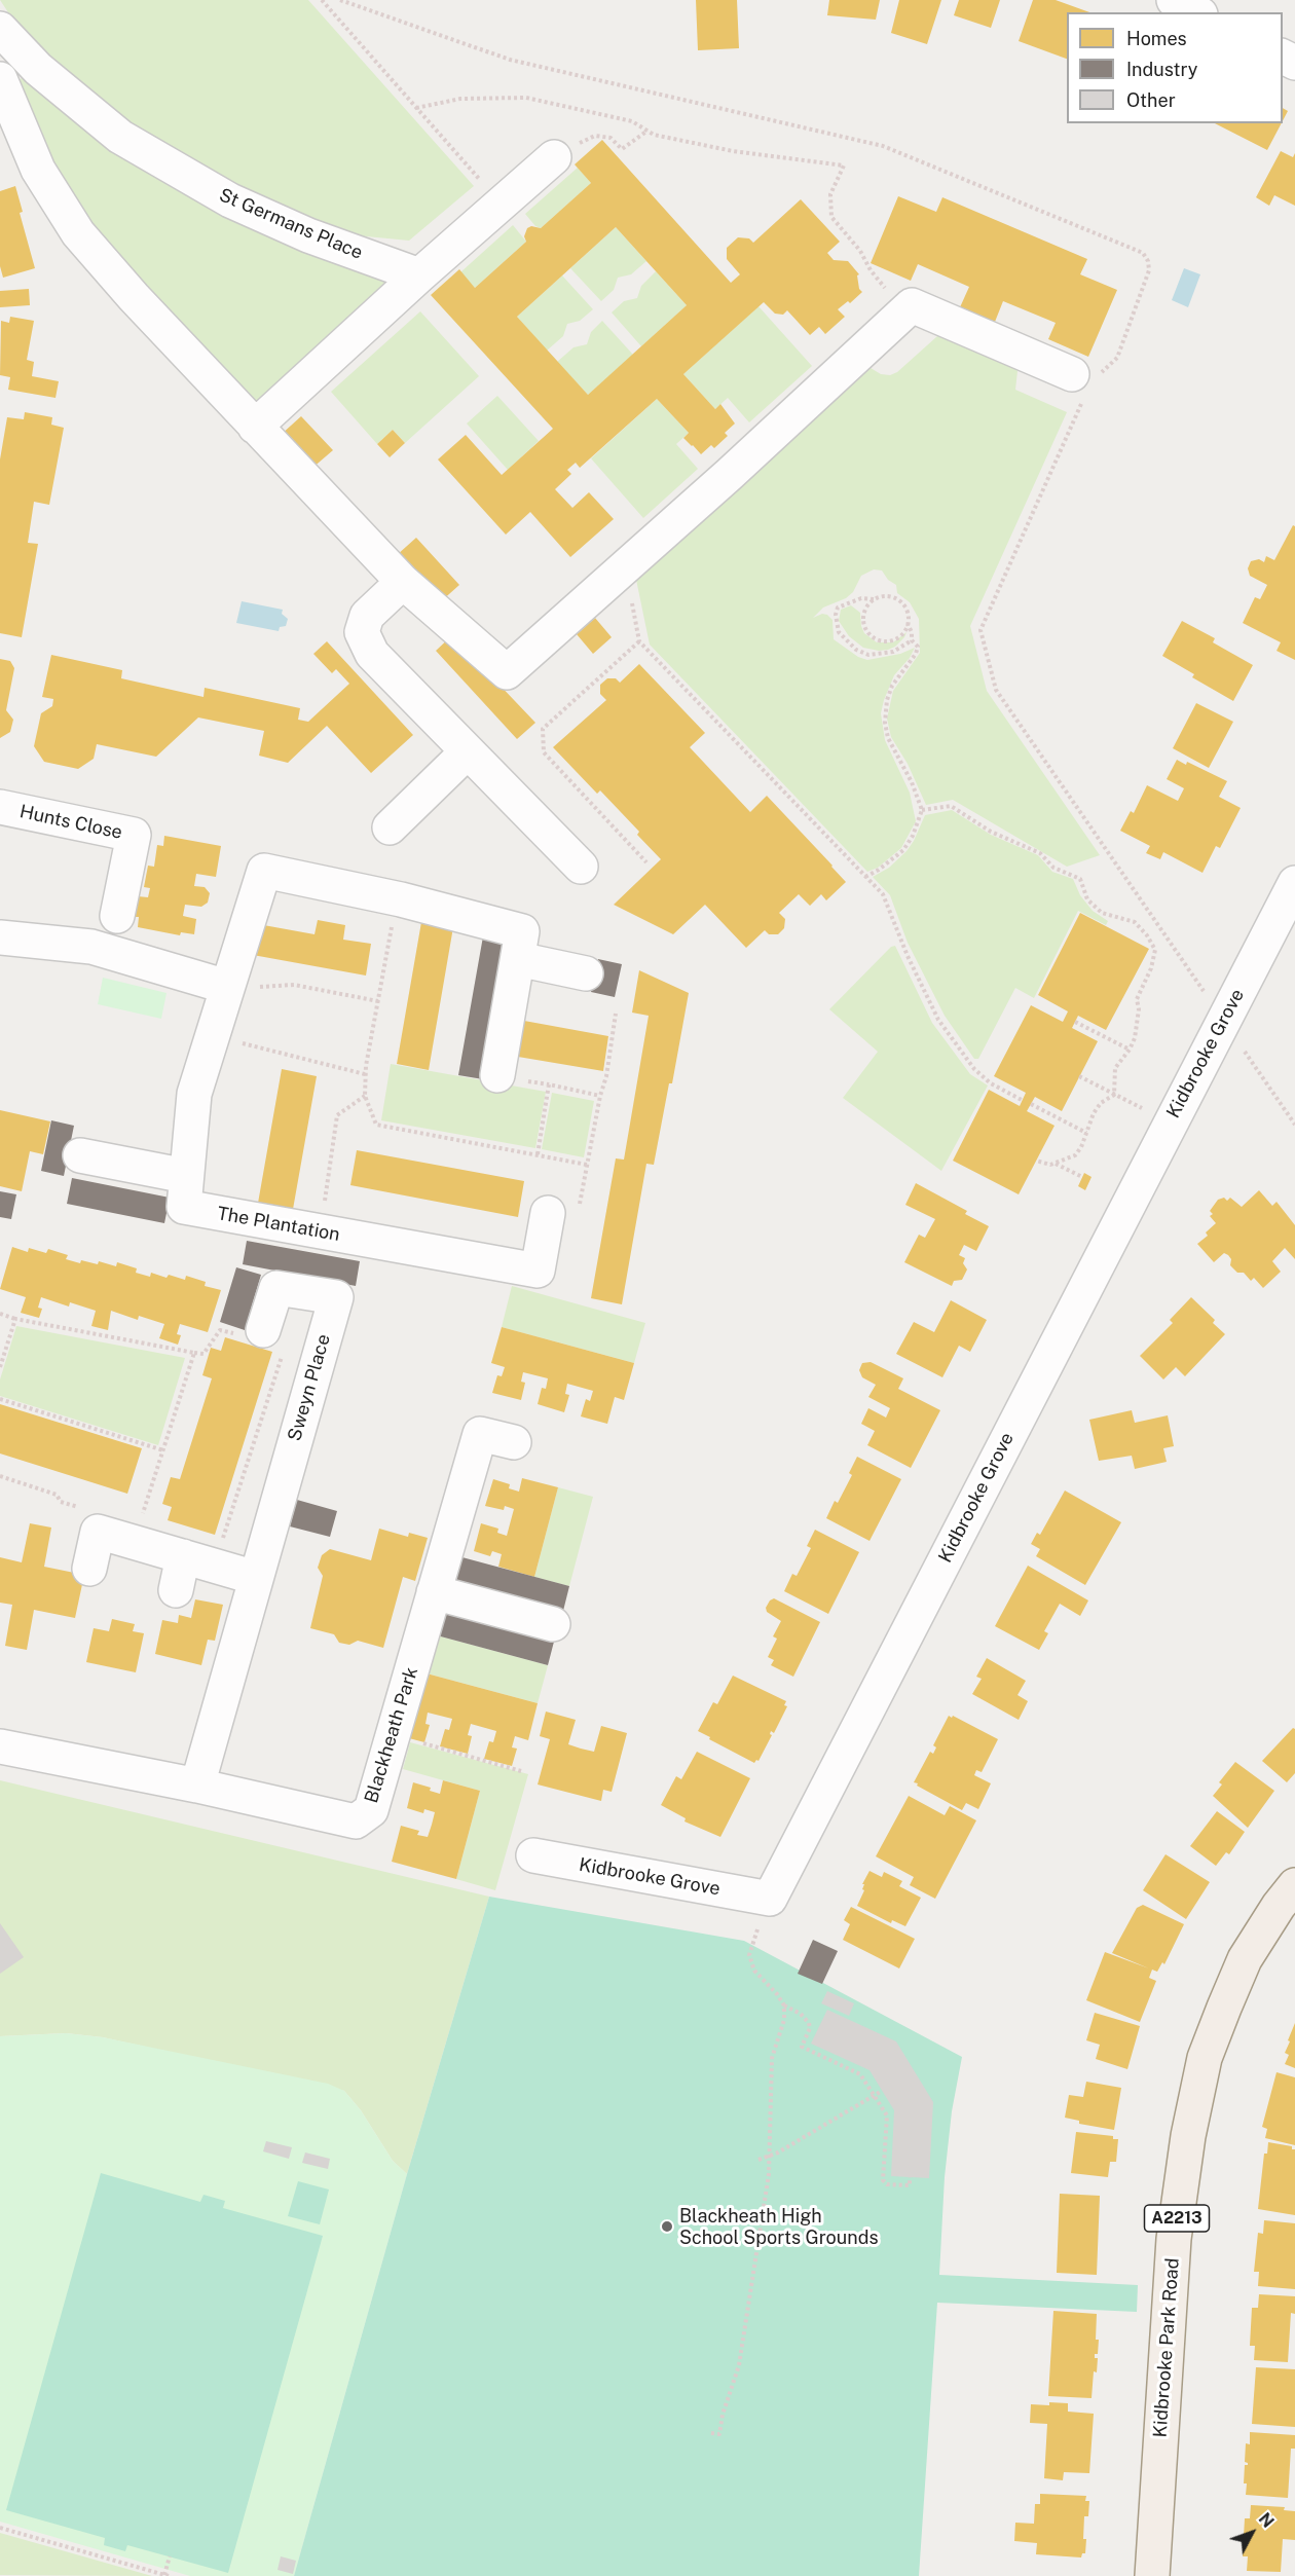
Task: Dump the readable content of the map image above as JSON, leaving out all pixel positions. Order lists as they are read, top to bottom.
{
  "streets": {
    "main road": ["A2213", "Kidbrooke Park Road"],
    "street": [
      "St Germans Place",
      "Hunts Close",
      "Kidbrooke Grove",
      "The Plantation",
      "Sweyn Place",
      "Blackheath Park"
    ]
  },
  "crossings": [
    ["Sweyn Place", "Blackheath Park"]
  ],
  "places": ["Blackheath High School Sports Grounds"],
  "legend": ["Homes", "Industry", "Other"],
  "north": "top right"
}
